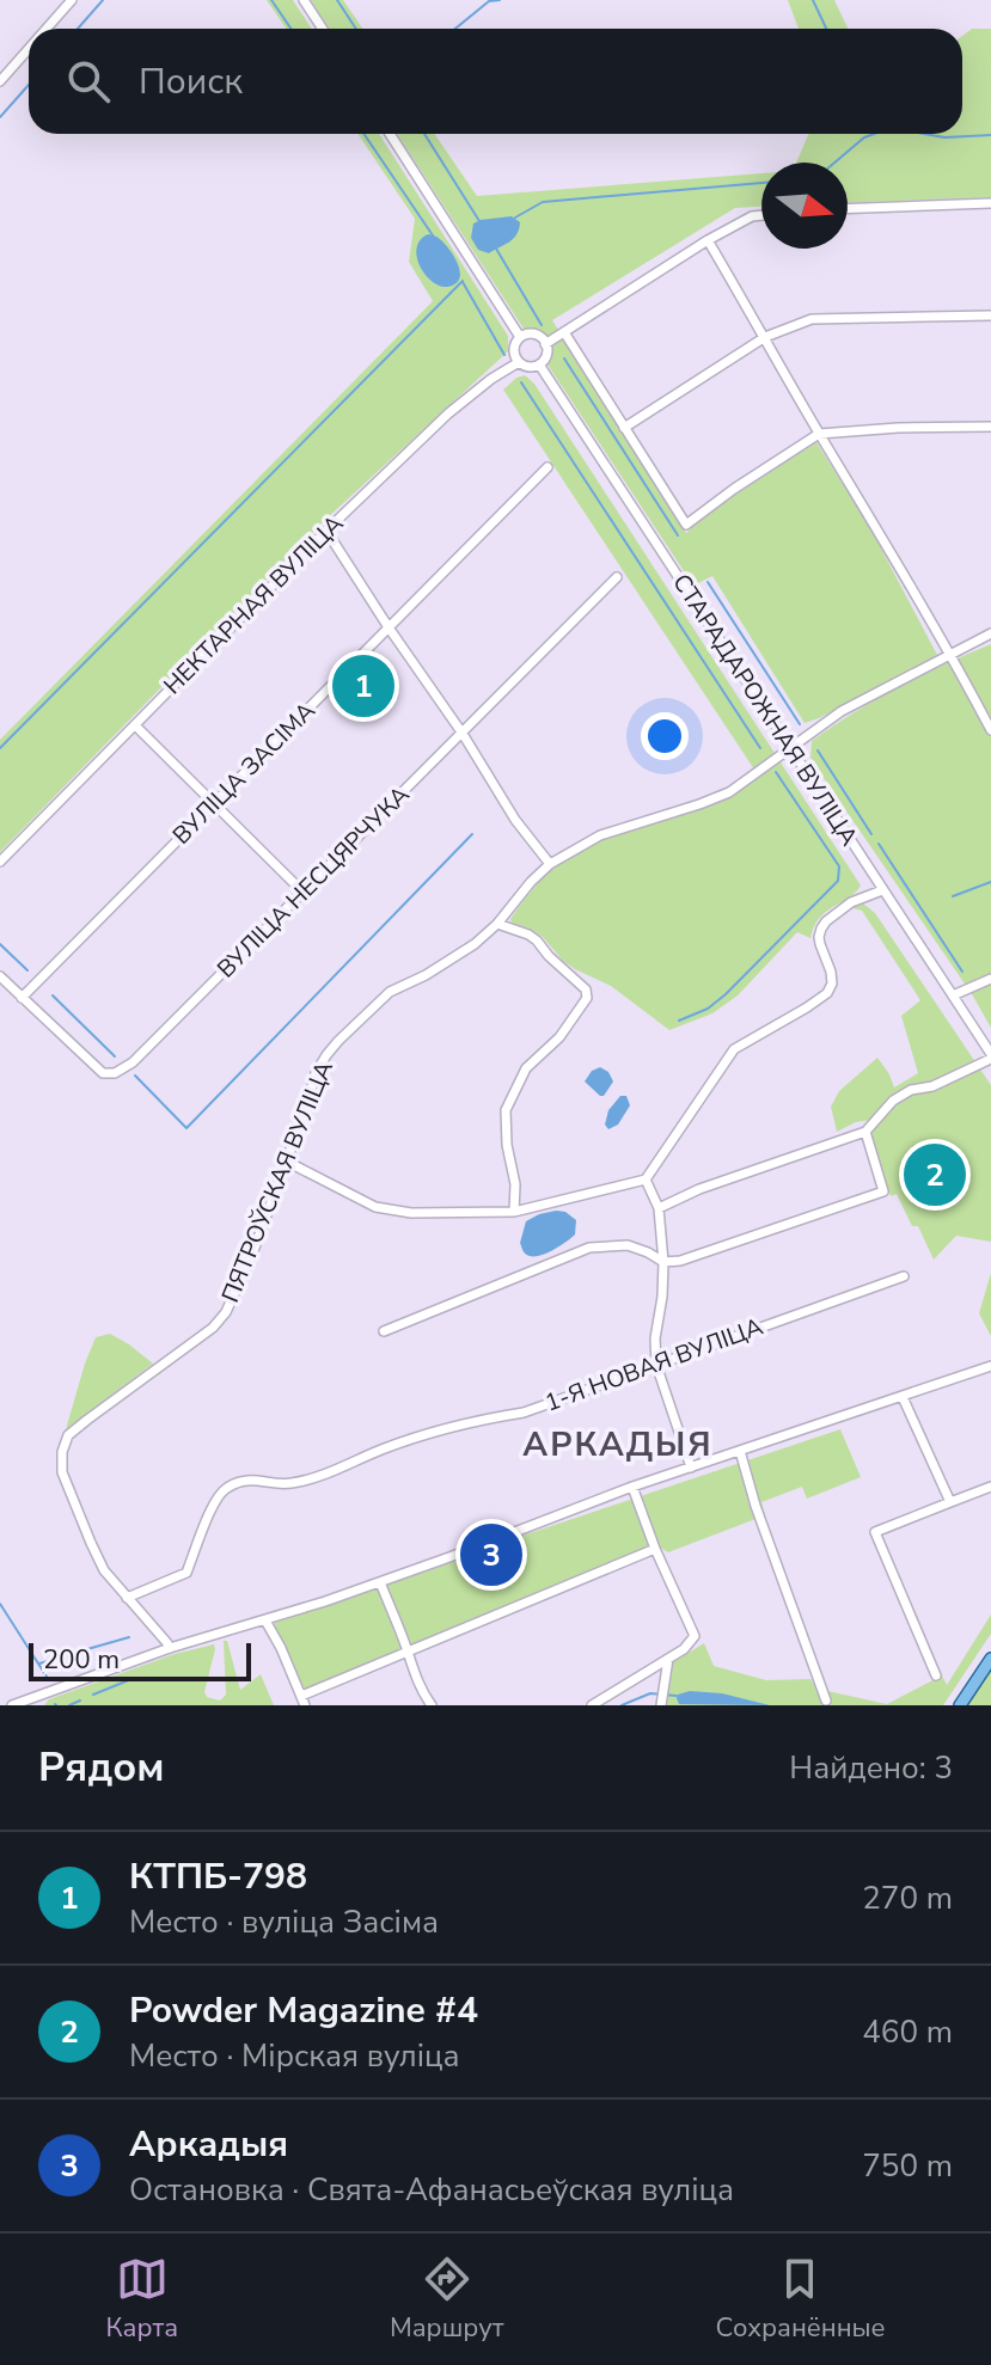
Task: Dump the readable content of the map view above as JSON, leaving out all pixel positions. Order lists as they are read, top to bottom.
{
  "streets": {
    "street": [
      "НЕКТАРНАЯ ВУЛІЦА",
      "СТАРАДАРОЖНАЯ ВУЛІЦА",
      "ВУЛІЦА ЗАСІМА",
      "ВУЛІЦА НЕСЦЯРЧУКА",
      "ПЯТРОЎСКАЯ ВУЛІЦА",
      "1-Я НОВАЯ ВУЛІЦА"
    ]
  },
  "crossings": [
    ["НЕКТАРНАЯ ВУЛІЦА", "СТАРАДАРОЖНАЯ ВУЛІЦА"],
    ["СТАРАДАРОЖНАЯ ВУЛІЦА", "ПЯТРОЎСКАЯ ВУЛІЦА"],
    ["ВУЛІЦА ЗАСІМА", "ВУЛІЦА НЕСЦЯРЧУКА"],
    ["ПЯТРОЎСКАЯ ВУЛІЦА", "1-Я НОВАЯ ВУЛІЦА"]
  ],
  "districts": ["АРКАДЫЯ"],
  "scale_bar": "200 m",
  "north": "right",
  "page": {
    "search": "Поиск",
    "pins": ["1", "2", "3"],
    "scale": "200 m",
    "heading": ["Рядом", "Найдено: 3"],
    "list": [
      {
        "mark": "1",
        "name": "КТПБ-798",
        "note": "Место · вуліца Засіма",
        "value": "270 m"
      },
      {
        "mark": "2",
        "name": "Powder Magazine #4",
        "note": "Место · Мірская вуліца",
        "value": "460 m"
      },
      {
        "mark": "3",
        "name": "Аркадыя",
        "note": "Остановка · Свята-Афанасьеўская вуліца",
        "value": "750 m"
      }
    ],
    "nav": ["Карта", "Маршрут", "Сохранённые"]
  }
}
